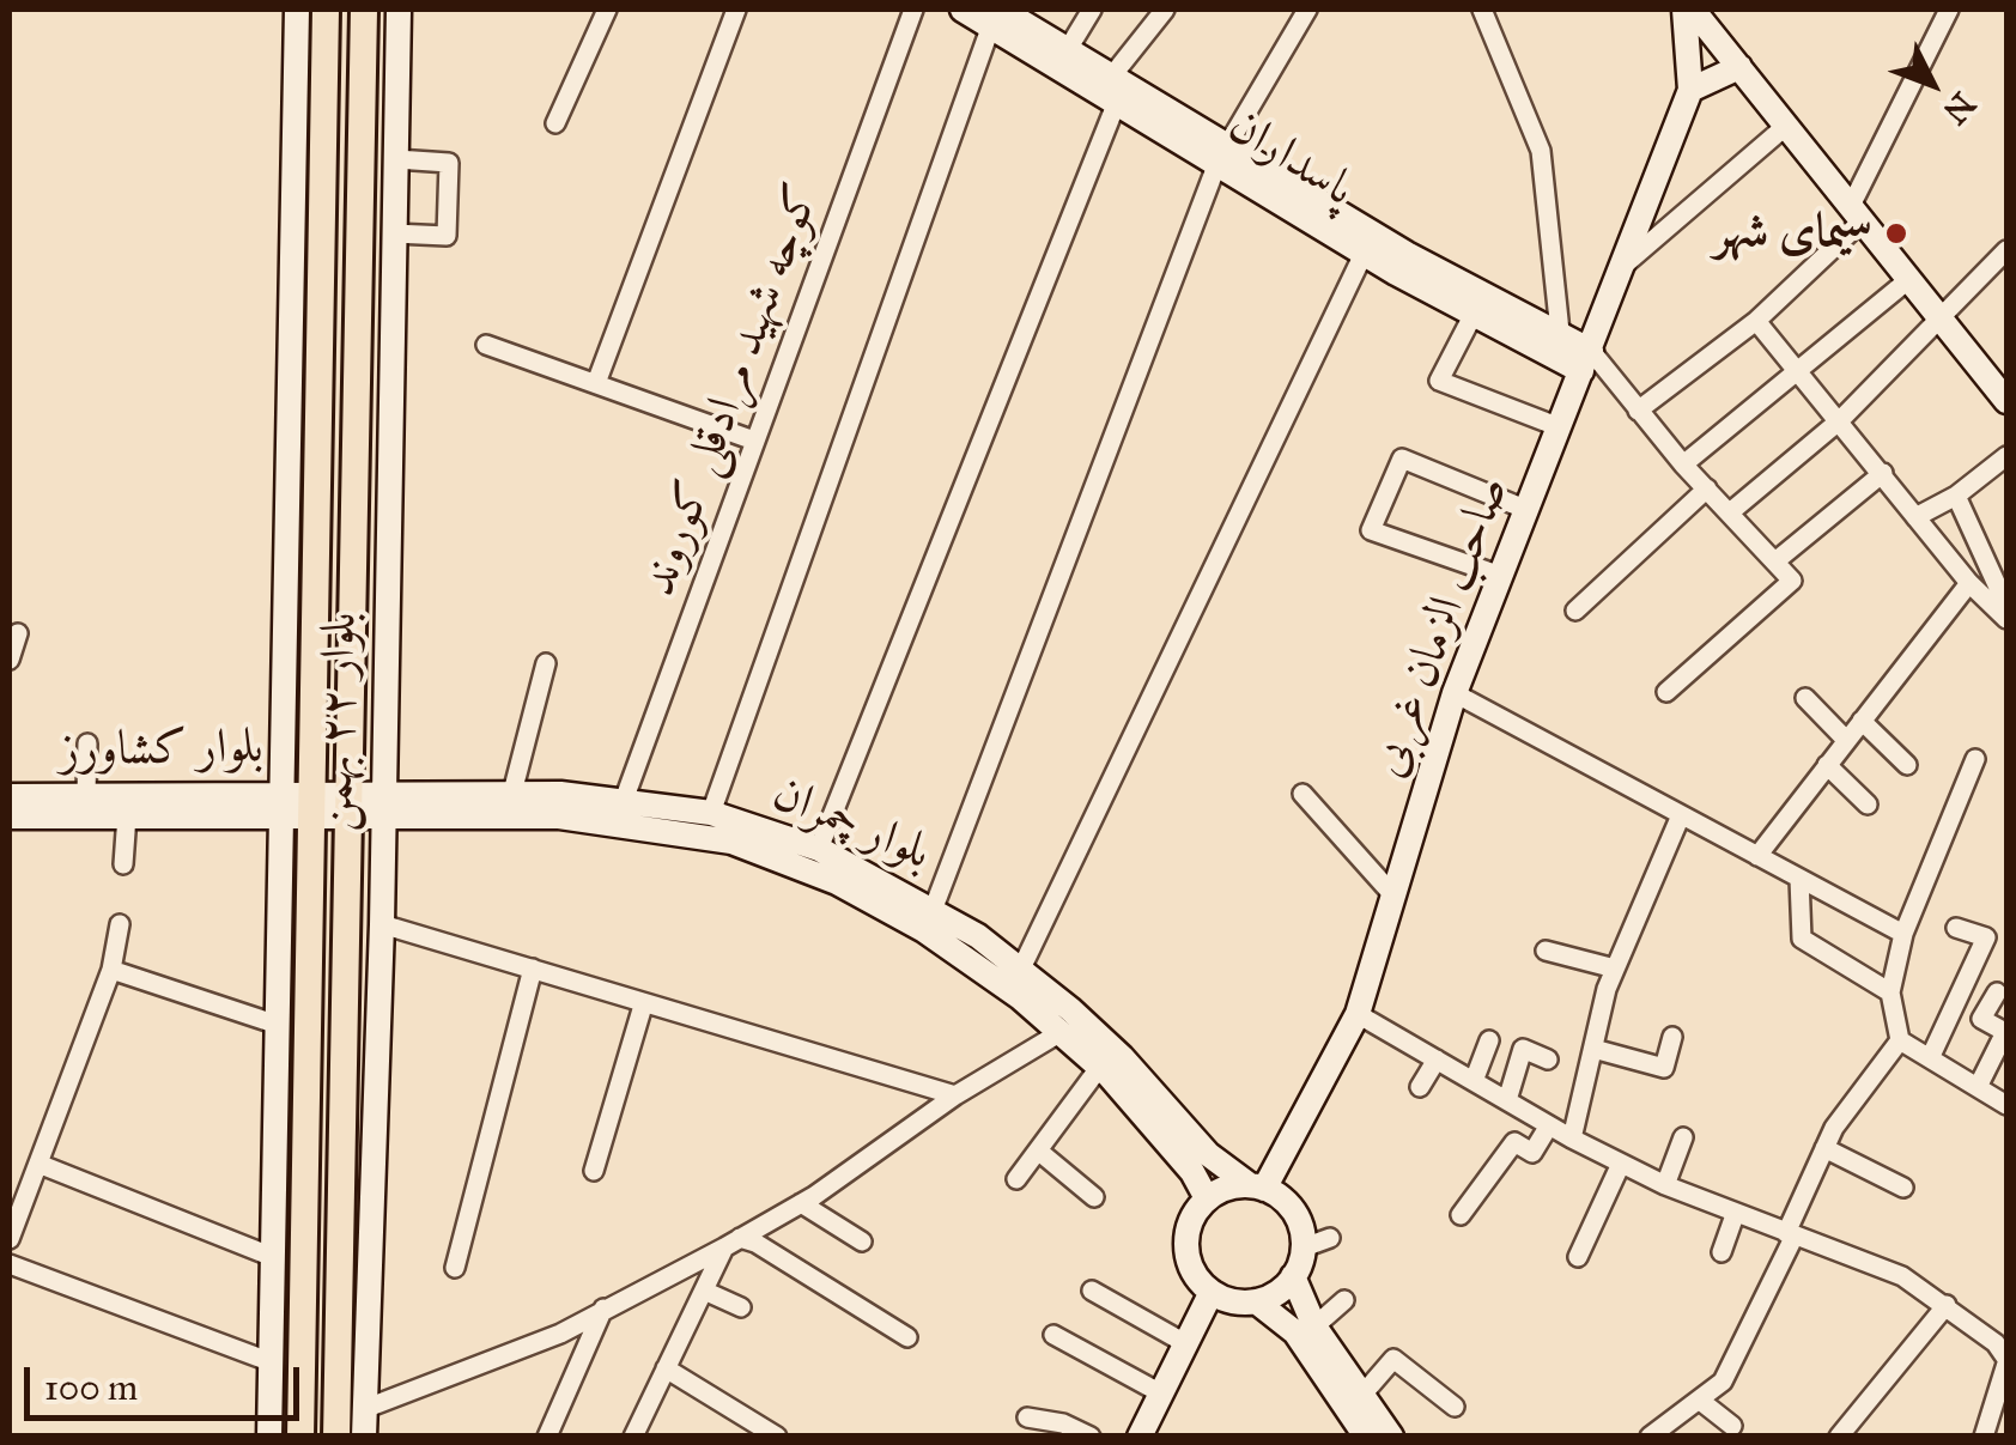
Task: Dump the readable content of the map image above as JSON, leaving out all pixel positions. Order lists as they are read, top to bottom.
{
  "streets": {
    "main road": [
      "پاسداران",
      "صاحب الزمان غربی",
      "بلوار ۲۲ بهمن",
      "بلوار کشاورز",
      "بلوار چمران"
    ],
    "street": ["کوچه شهید مرادقلی کوروند"]
  },
  "crossings": [
    ["پاسداران", "صاحب الزمان غربی"],
    ["کوچه شهید مرادقلی کوروند", "بلوار چمران"],
    ["صاحب الزمان غربی", "بلوار چمران"],
    ["بلوار ۲۲ بهمن", "بلوار کشاورز"],
    ["بلوار ۲۲ بهمن", "بلوار چمران"],
    ["بلوار کشاورز", "بلوار چمران"]
  ],
  "places": ["سیمای شهر"],
  "scale_bar": "100 m",
  "north": "bottom right"
}
